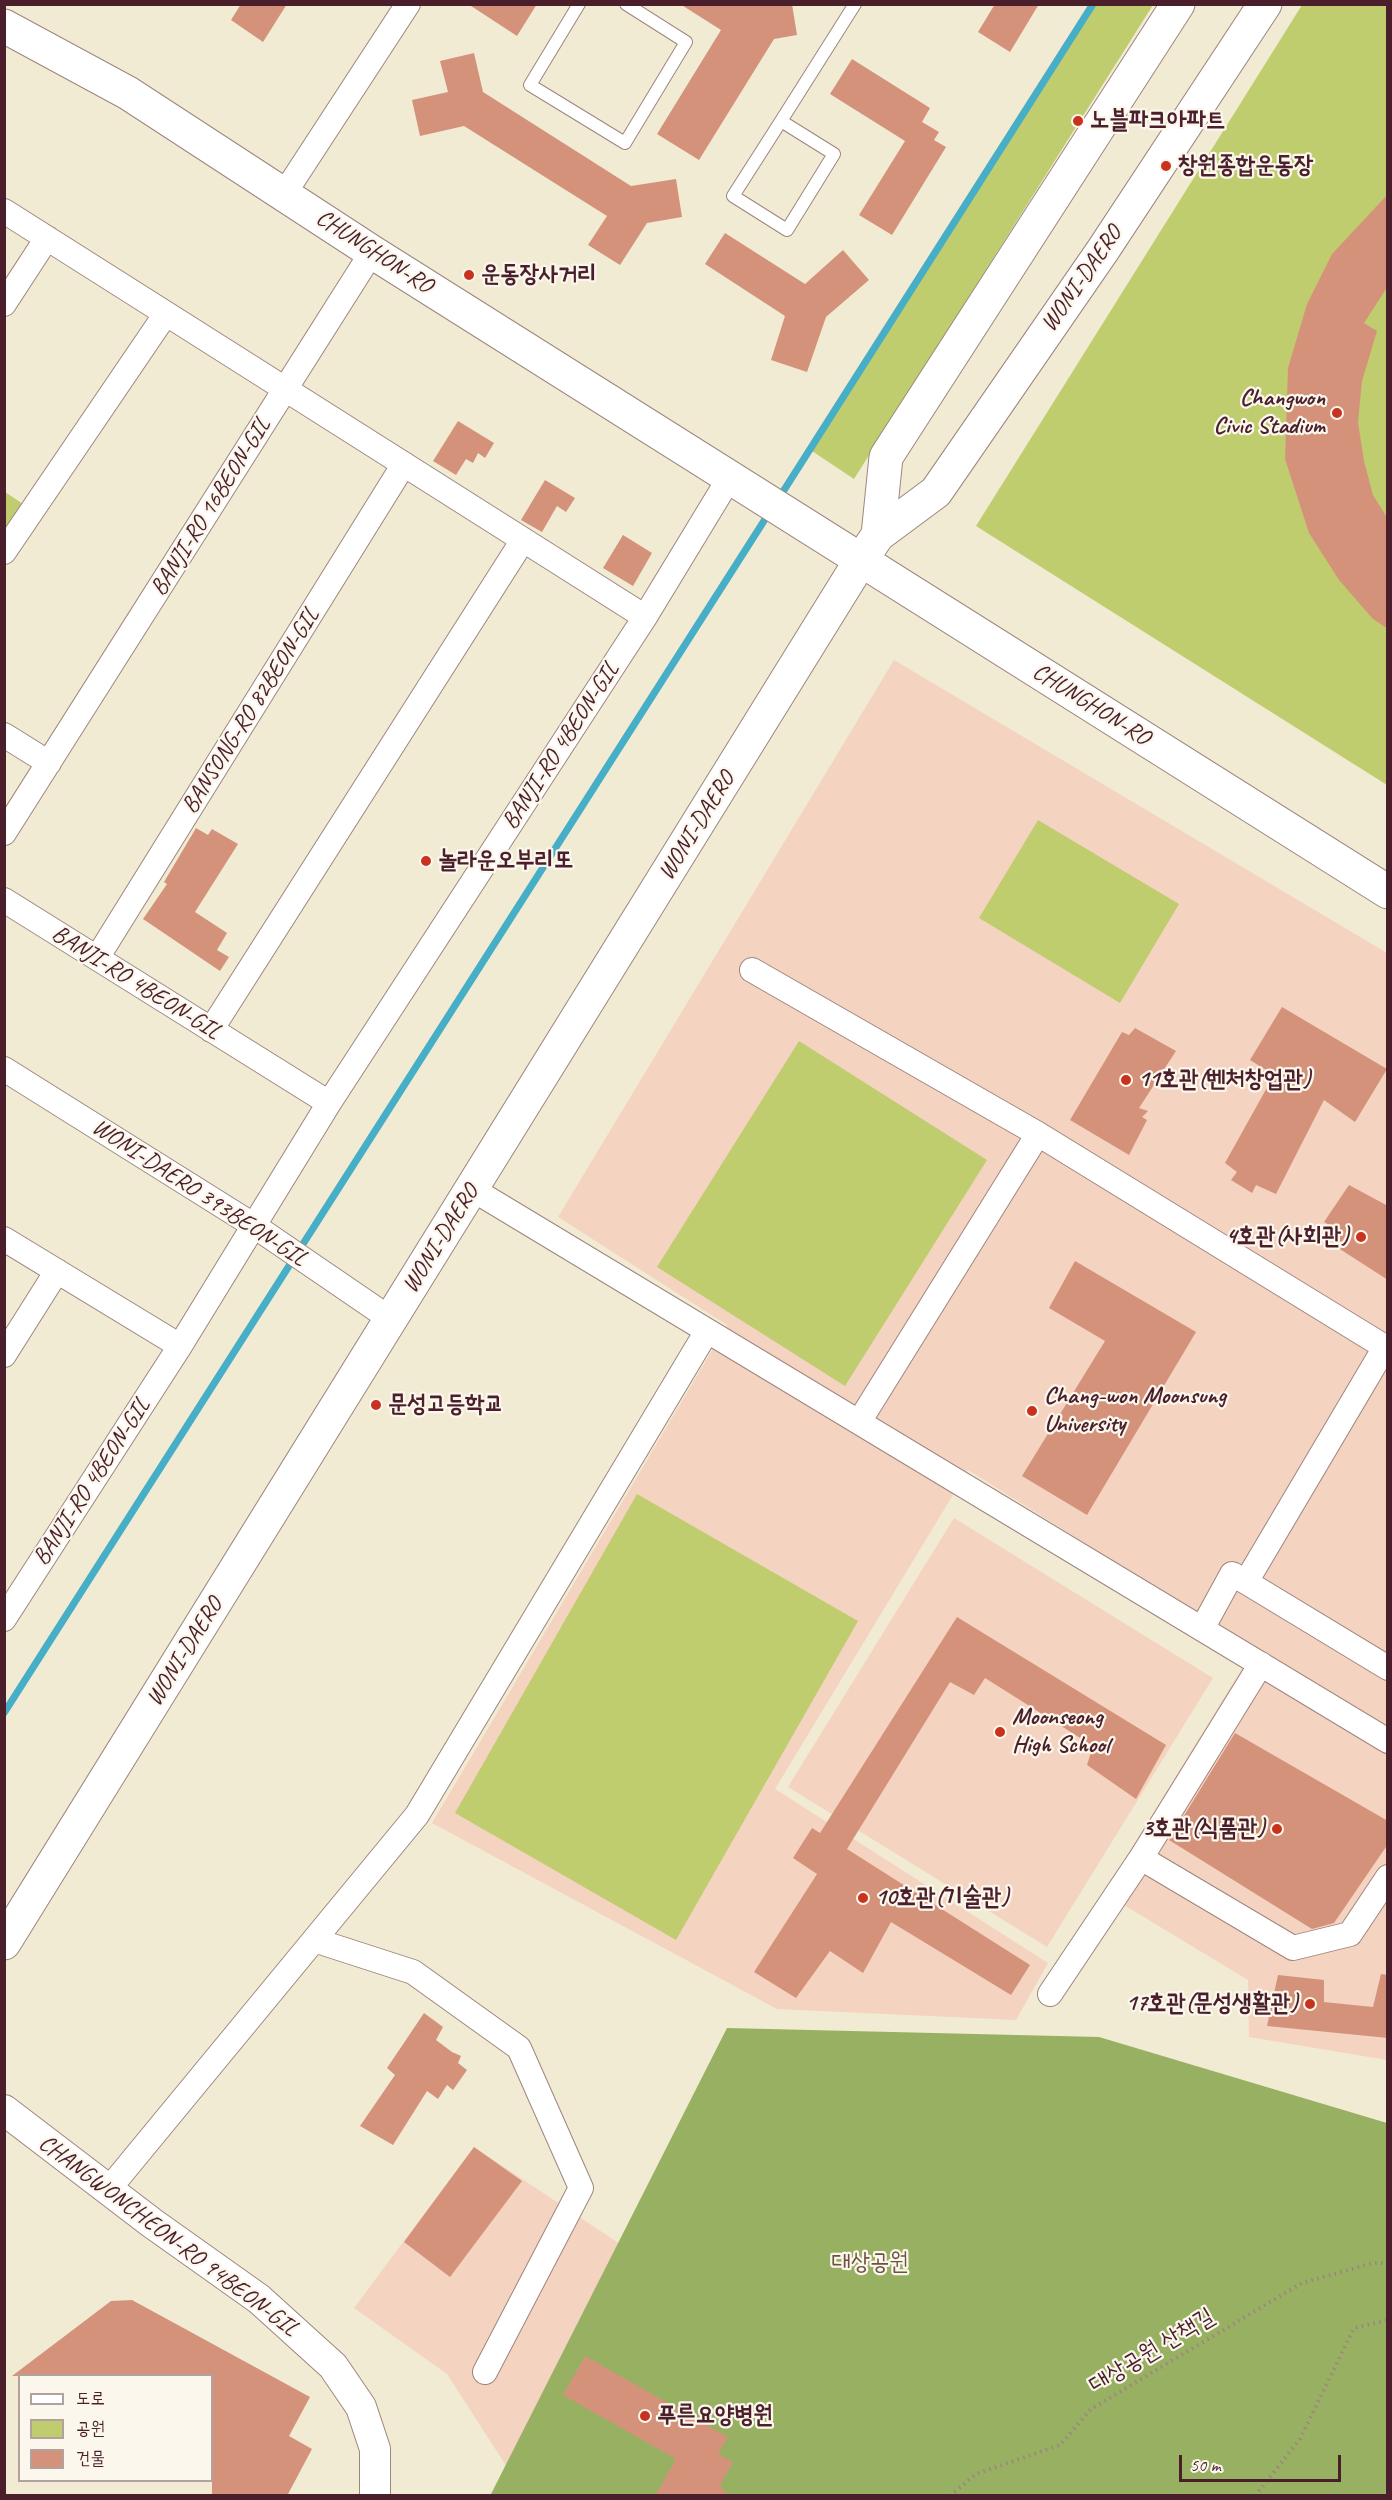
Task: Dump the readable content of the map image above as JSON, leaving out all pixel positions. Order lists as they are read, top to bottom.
{
  "streets": {
    "main road": ["CHUNGHON-RO", "WONI-DAERO"],
    "street": [
      "BANJI-RO 16BEON-GIL",
      "BANSONG-RO 82BEON-GIL",
      "BANJI-RO 4BEON-GIL",
      "WONI-DAERO 393BEON-GIL",
      "CHANGWONCHEON-RO 94BEON-GIL"
    ],
    "path": ["대상공원 산책길"]
  },
  "crossings": [
    ["CHUNGHON-RO", "WONI-DAERO"],
    ["CHUNGHON-RO", "BANJI-RO 16BEON-GIL"],
    ["CHUNGHON-RO", "BANJI-RO 4BEON-GIL"],
    ["WONI-DAERO", "WONI-DAERO 393BEON-GIL"],
    ["BANSONG-RO 82BEON-GIL", "BANJI-RO 4BEON-GIL"],
    ["BANJI-RO 4BEON-GIL", "WONI-DAERO 393BEON-GIL"]
  ],
  "parks": ["대상공원"],
  "places": [
    "노블파크아파트",
    "창원종합운동장",
    "운동장사거리",
    "Changwon Civic Stadium",
    "놀라운오부리또",
    "11호관(벤처창업관)",
    "4호관(사회관)",
    "문성고등학교",
    "Chang-won Moonsung University",
    "Moonseong High School",
    "3호관(식품관)",
    "10호관(기술관)",
    "17호관(문성생활관)",
    "푸른요양병원"
  ],
  "legend": ["도로", "공원", "건물"],
  "scale_bar": "50 m"
}
